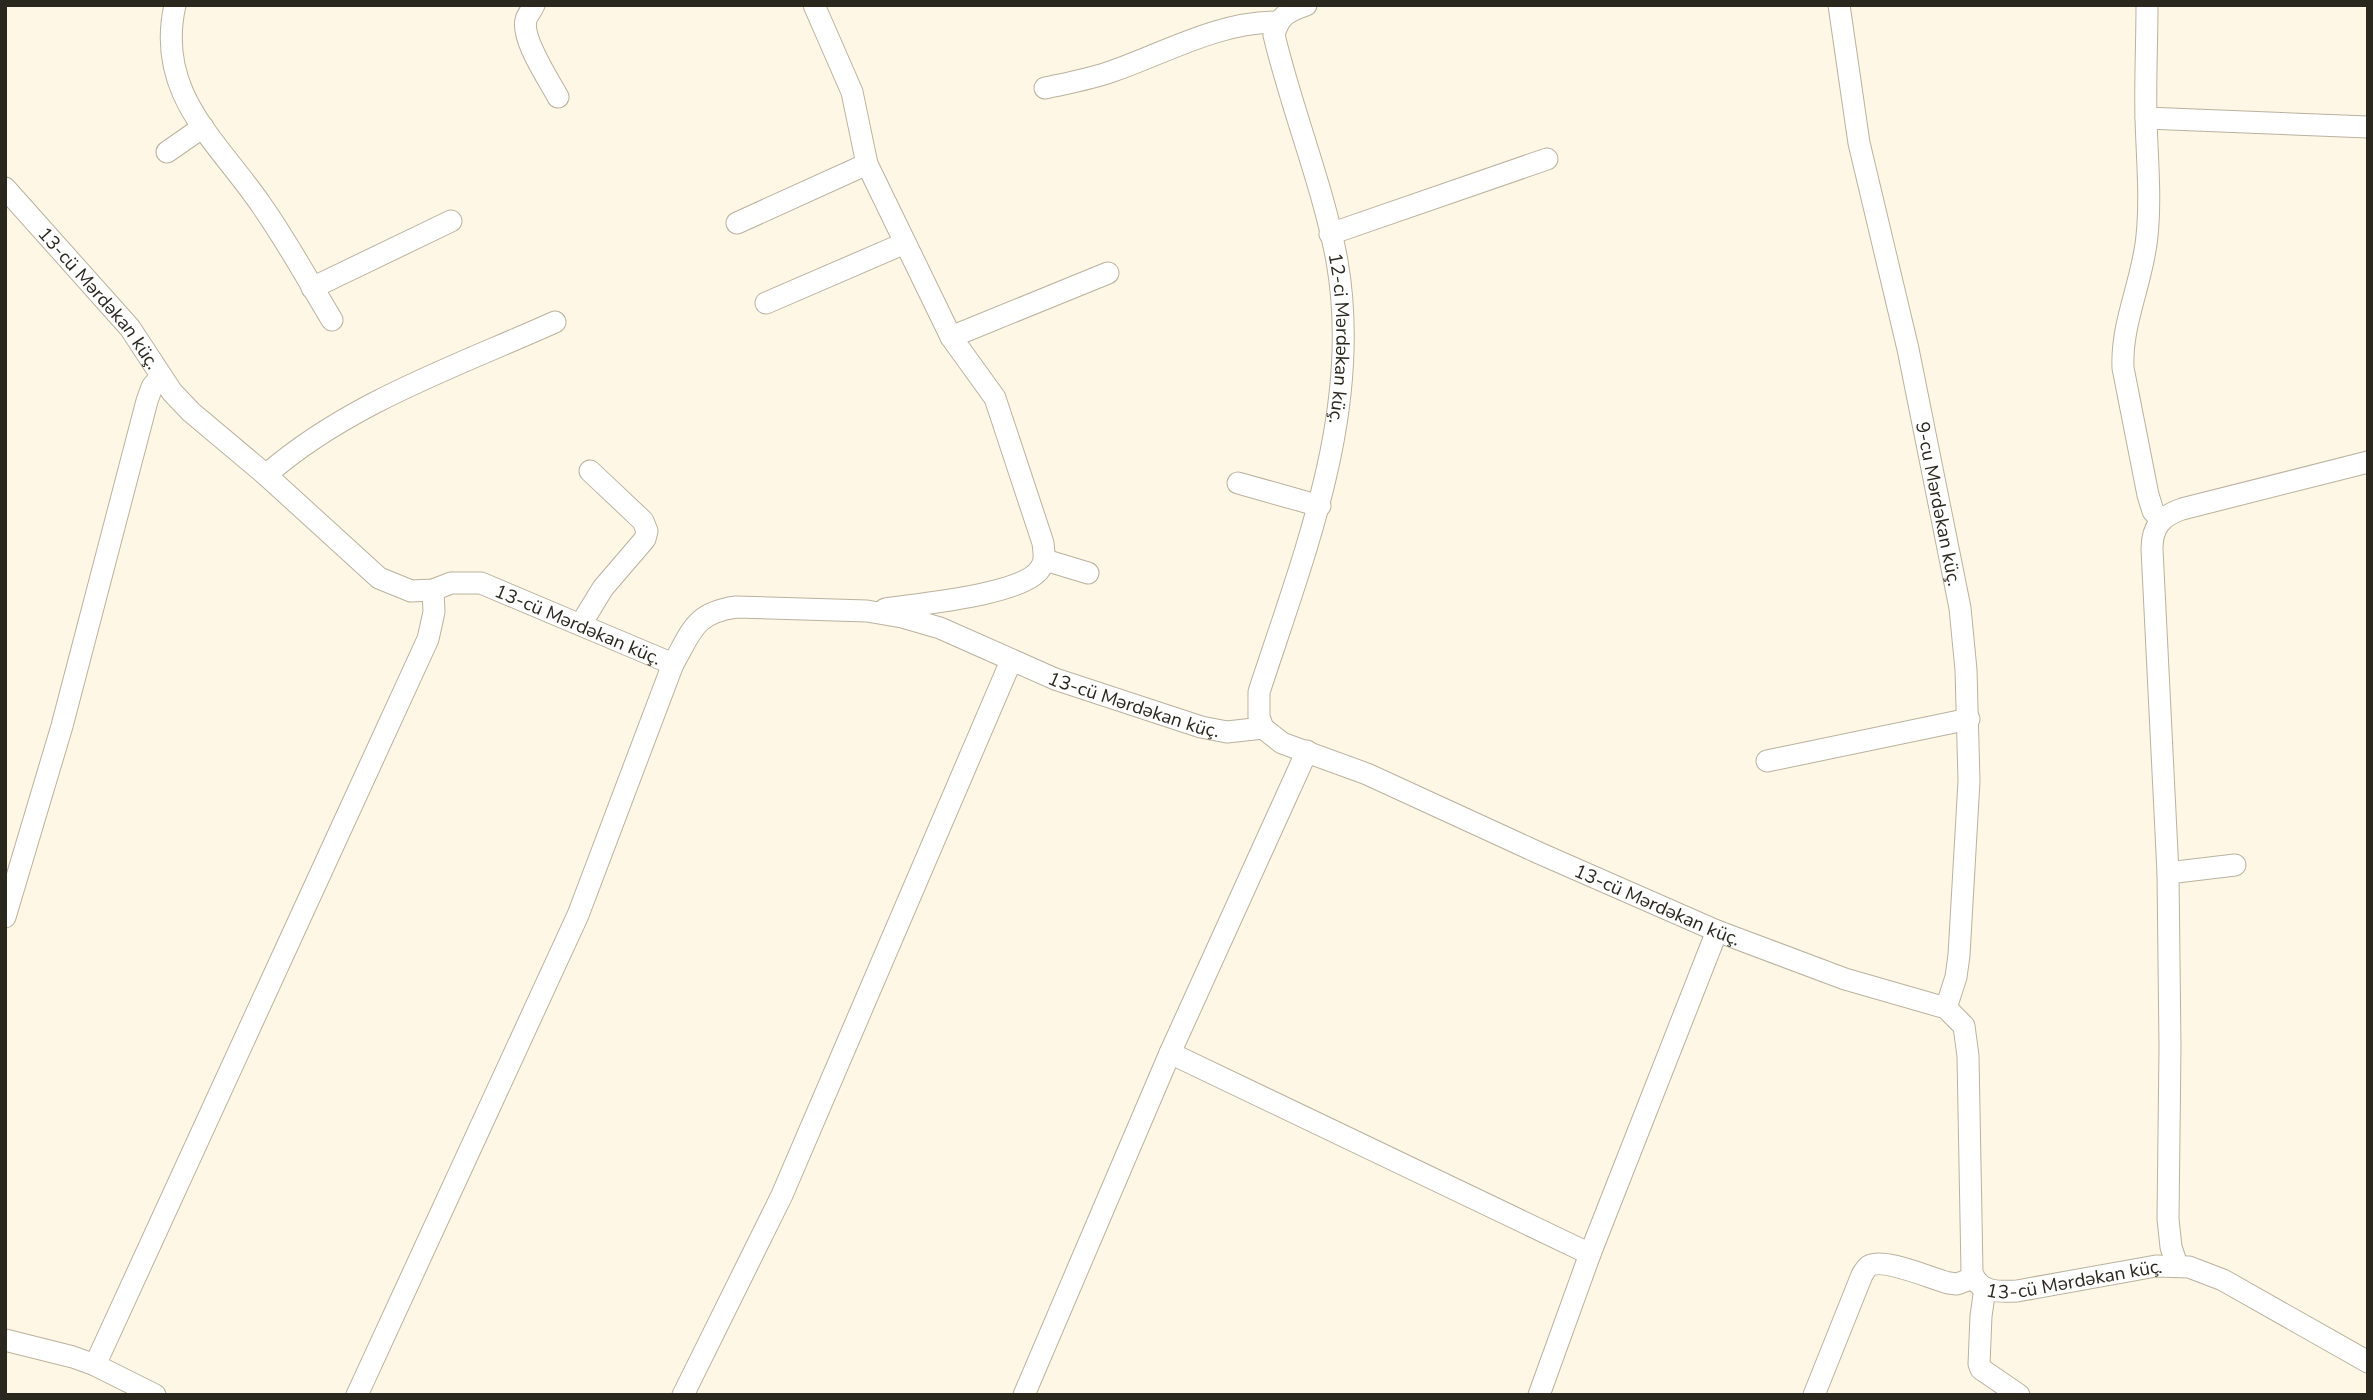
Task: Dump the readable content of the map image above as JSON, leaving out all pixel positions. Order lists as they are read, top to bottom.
{
  "streets": {
    "street": ["13-cü Mərdəkan küç.", "12-ci Mərdəkan küç.", "9-cu Mərdəkan küç."]
  },
  "crossings": [
    ["13-cü Mərdəkan küç.", "12-ci Mərdəkan küç."],
    ["13-cü Mərdəkan küç.", "9-cu Mərdəkan küç."]
  ]
}
